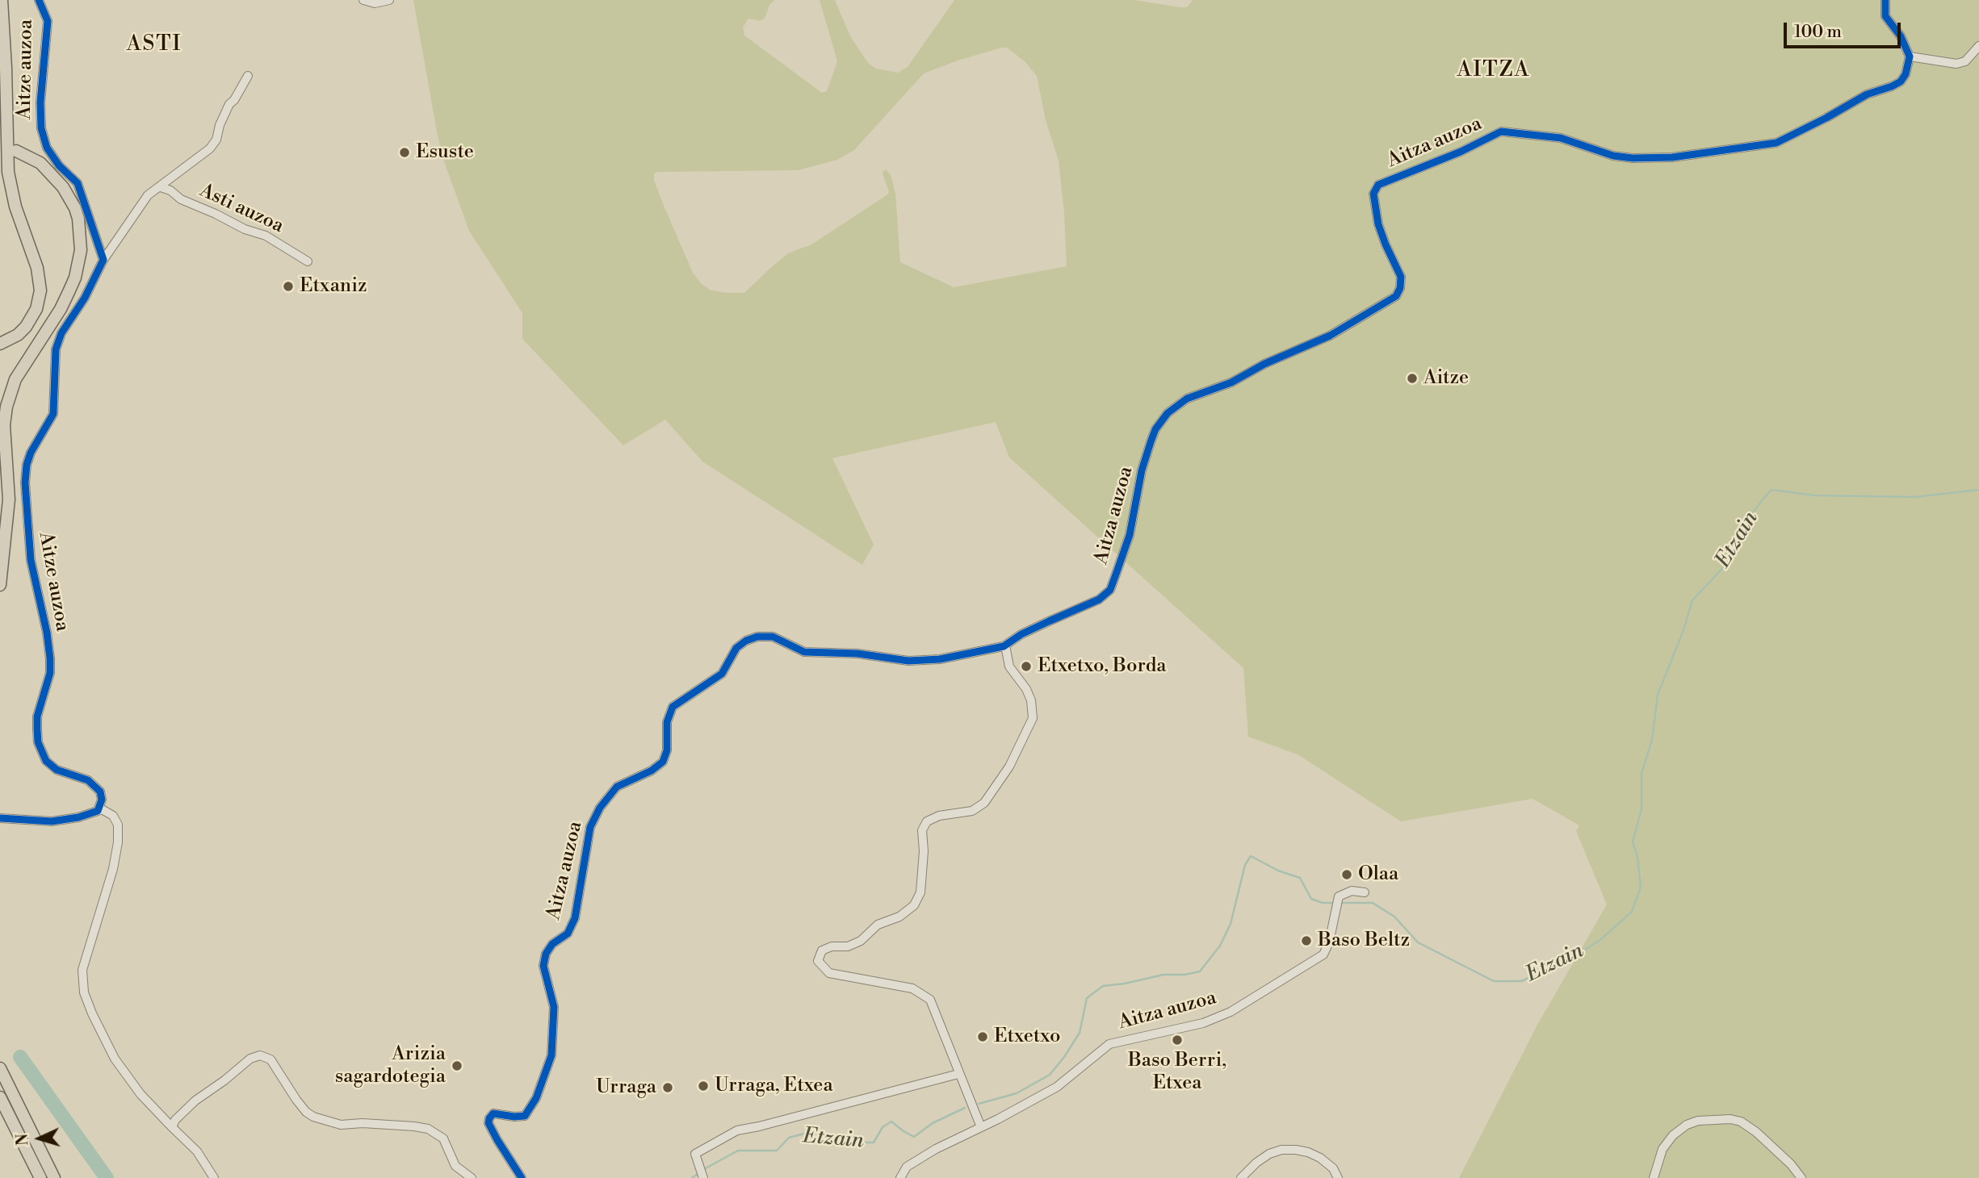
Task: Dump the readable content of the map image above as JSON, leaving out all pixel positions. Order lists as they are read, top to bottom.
{
  "streets": {
    "street": ["Aitze auzoa", "Aitza auzoa", "Asti auzoa"]
  },
  "crossings": [
    ["Aitze auzoa", "Asti auzoa"]
  ],
  "districts": ["ASTI", "AITZA"],
  "water": ["Etzain"],
  "places": [
    "Esuste",
    "Etxaniz",
    "Aitze",
    "Etxetxo, Borda",
    "Olaa",
    "Baso Beltz",
    "Etxetxo",
    "Baso Berri, Etxea",
    "Arizia sagardotegia",
    "Urraga, Etxea",
    "Urraga"
  ],
  "scale_bar": "100 m",
  "north": "left"
}
